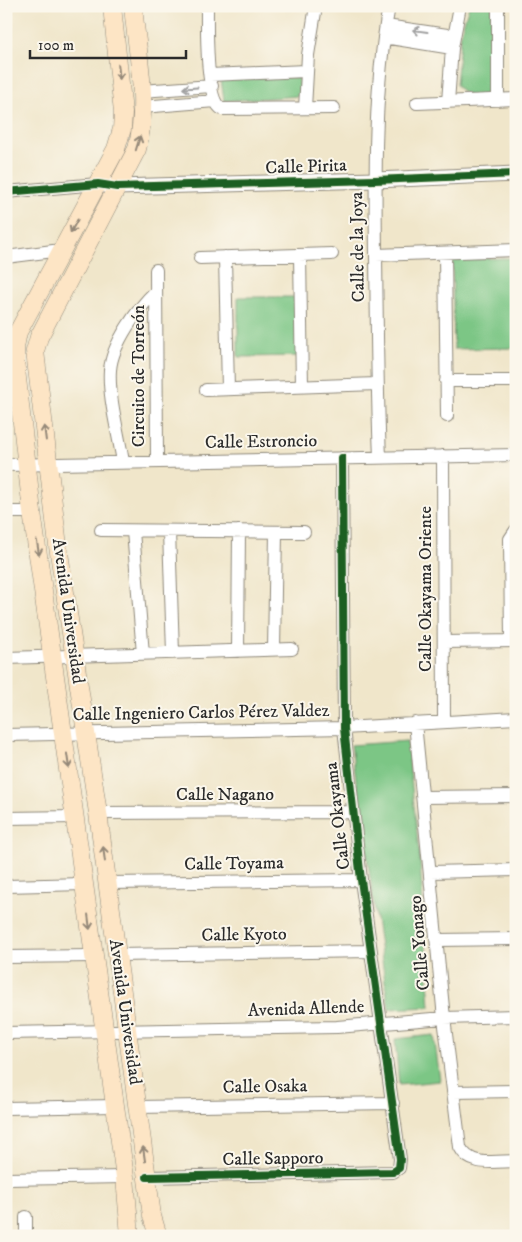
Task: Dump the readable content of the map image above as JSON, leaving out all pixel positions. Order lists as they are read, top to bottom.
{
  "streets": {
    "main road": ["Avenida Universidad"],
    "street": [
      "Calle Pirita",
      "Calle de la Joya",
      "Circuito de Torreón",
      "Calle Estroncio",
      "Calle Okayama Oriente",
      "Calle Ingeniero Carlos Pérez Valdez",
      "Calle Nagano",
      "Calle Okayama",
      "Calle Toyama",
      "Calle Kyoto",
      "Calle Yonago",
      "Avenida Allende",
      "Calle Osaka",
      "Calle Sapporo"
    ]
  },
  "crossings": [
    ["Calle Pirita", "Calle de la Joya"],
    ["Calle Pirita", "Avenida Universidad"],
    ["Calle de la Joya", "Calle Estroncio"],
    ["Circuito de Torreón", "Calle Estroncio"],
    ["Calle Estroncio", "Calle Okayama Oriente"],
    ["Calle Estroncio", "Avenida Universidad"],
    ["Calle Estroncio", "Calle Okayama"],
    ["Calle Okayama Oriente", "Calle Ingeniero Carlos Pérez Valdez"],
    ["Avenida Universidad", "Calle Ingeniero Carlos Pérez Valdez"],
    ["Avenida Universidad", "Calle Nagano"],
    ["Avenida Universidad", "Calle Toyama"],
    ["Avenida Universidad", "Calle Kyoto"],
    ["Avenida Universidad", "Avenida Allende"],
    ["Avenida Universidad", "Calle Osaka"],
    ["Avenida Universidad", "Calle Sapporo"],
    ["Calle Ingeniero Carlos Pérez Valdez", "Calle Okayama"],
    ["Calle Ingeniero Carlos Pérez Valdez", "Calle Yonago"],
    ["Calle Nagano", "Calle Okayama"],
    ["Calle Okayama", "Calle Toyama"],
    ["Calle Okayama", "Calle Kyoto"],
    ["Calle Okayama", "Avenida Allende"],
    ["Calle Okayama", "Calle Osaka"],
    ["Calle Okayama", "Calle Sapporo"],
    ["Calle Yonago", "Avenida Allende"]
  ],
  "scale_bar": "100 m"
}
